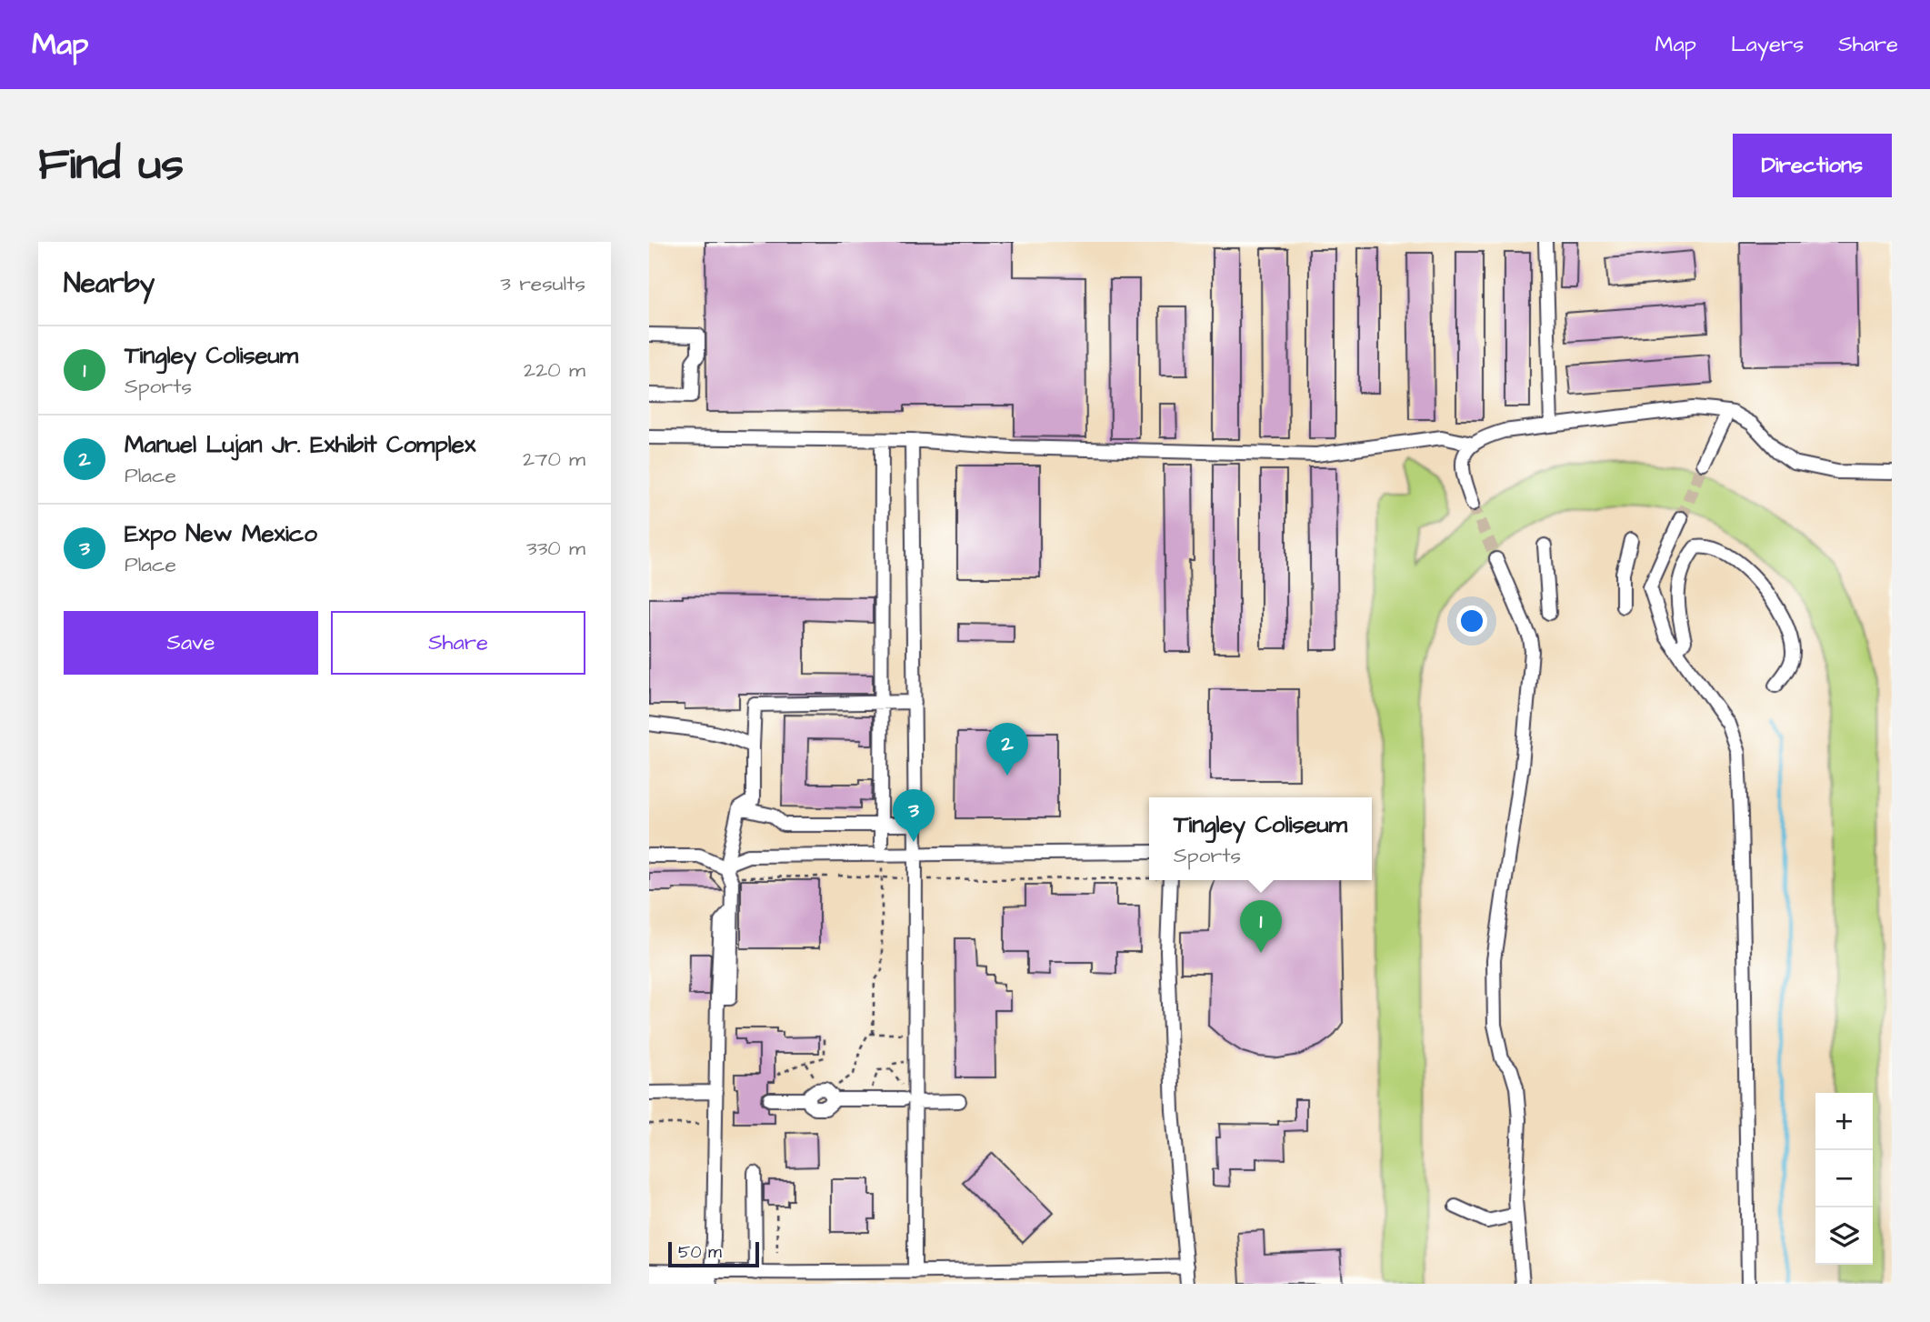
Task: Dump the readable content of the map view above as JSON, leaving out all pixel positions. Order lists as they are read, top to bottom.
{
  "scale_bar": "50 m",
  "page": {
    "header": "Map",
    "nav": ["Map", "Layers", "Share"],
    "buttons": [
      "Directions",
      ["Save", "Share"]
    ],
    "title": "Find us",
    "heading": ["Nearby", "3 results"],
    "list": [
      {
        "mark": "1",
        "name": "Tingley Coliseum",
        "note": "Sports",
        "value": "220 m"
      },
      {
        "mark": "2",
        "name": "Manuel Lujan Jr. Exhibit Complex",
        "note": "Place",
        "value": "270 m"
      },
      {
        "mark": "3",
        "name": "Expo New Mexico",
        "note": "Place",
        "value": "330 m"
      }
    ],
    "pins": ["2", "3", "1"],
    "popup": ["Tingley Coliseum", "Sports"],
    "map_buttons": ["+", "−"],
    "scale": "50 m"
  }
}
